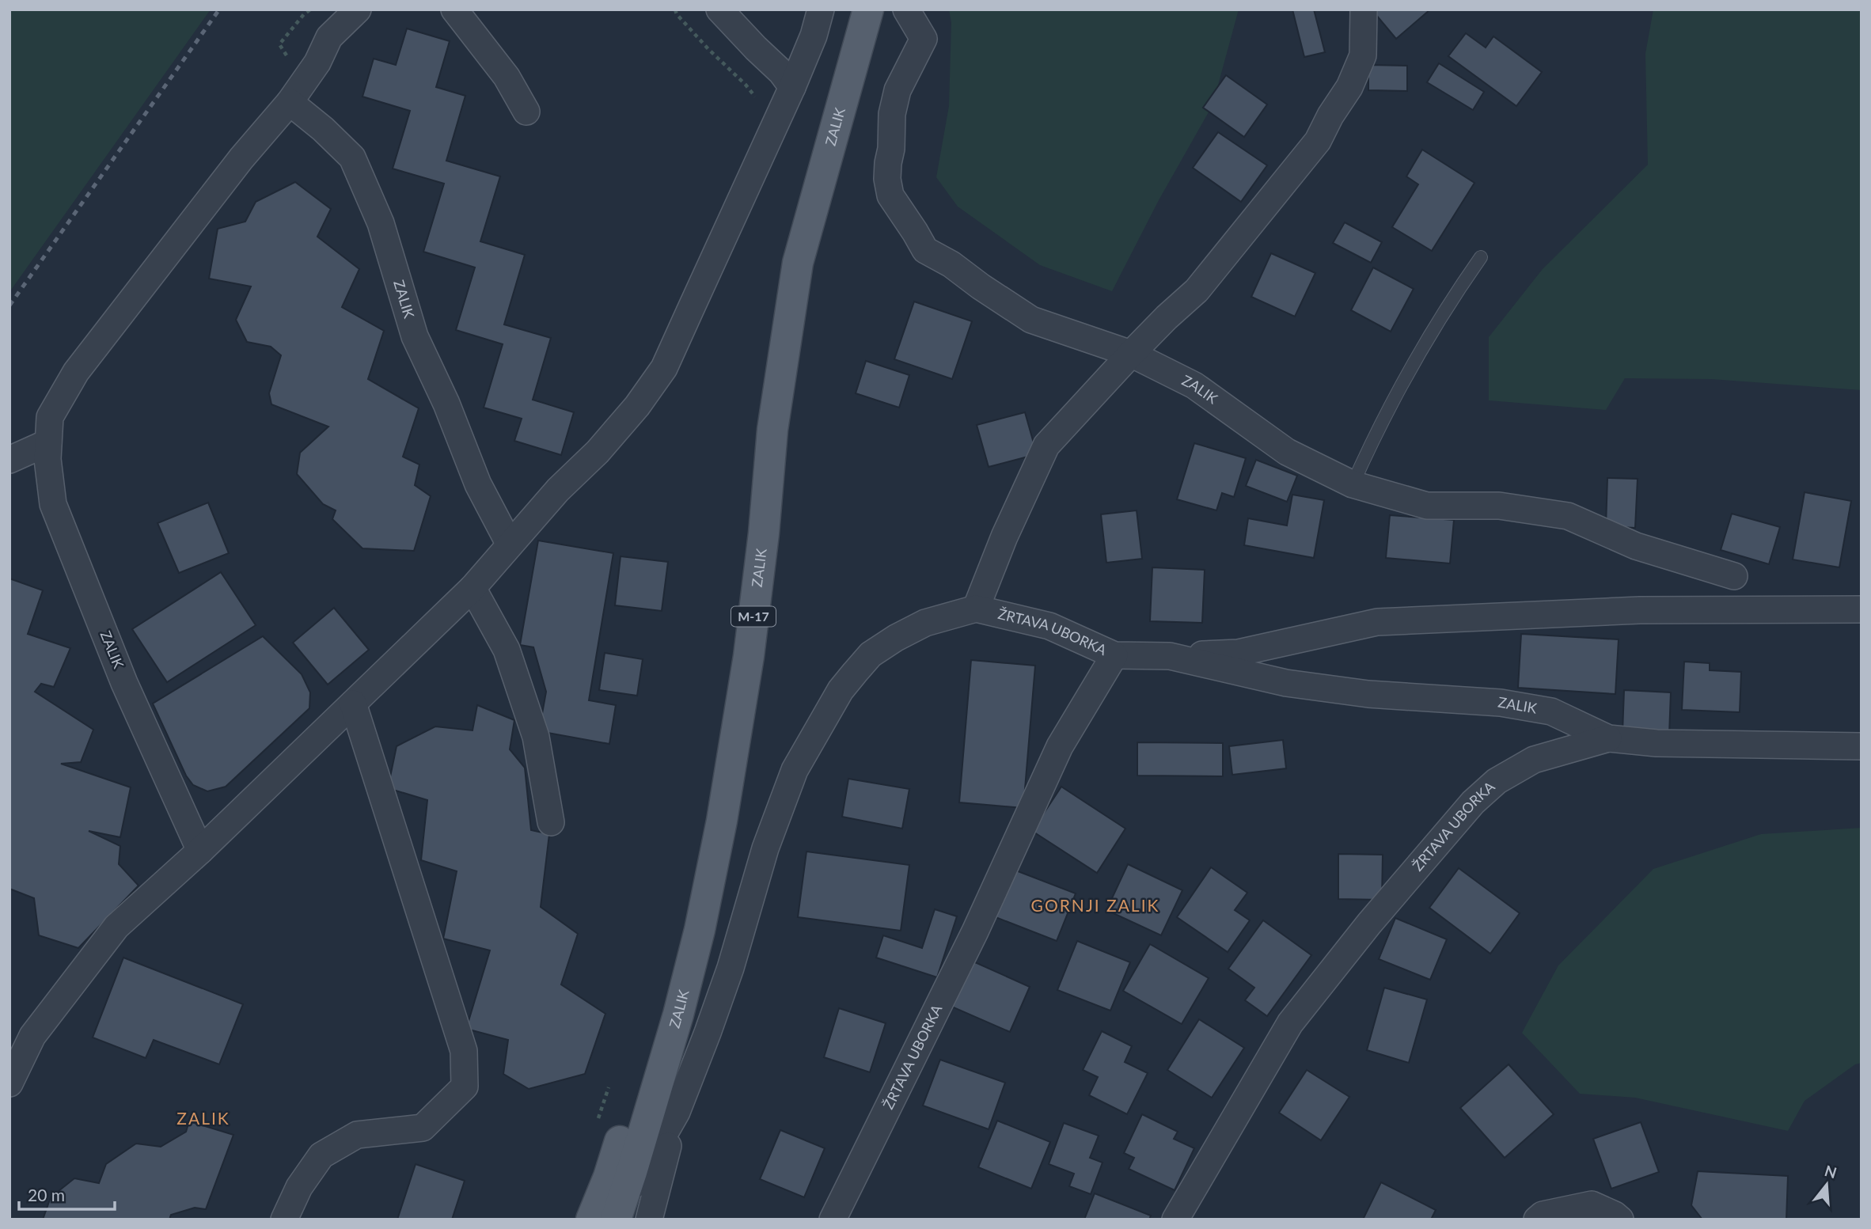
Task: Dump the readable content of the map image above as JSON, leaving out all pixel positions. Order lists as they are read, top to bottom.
{
  "streets": {
    "main road": ["ZALIK", "M-17"],
    "street": ["ŽRTAVA UBORKA"]
  },
  "crossings": [
    ["ZALIK", "ŽRTAVA UBORKA"]
  ],
  "districts": ["GORNJI ZALIK", "ZALIK"],
  "scale_bar": "20 m",
  "north": "top"
}
